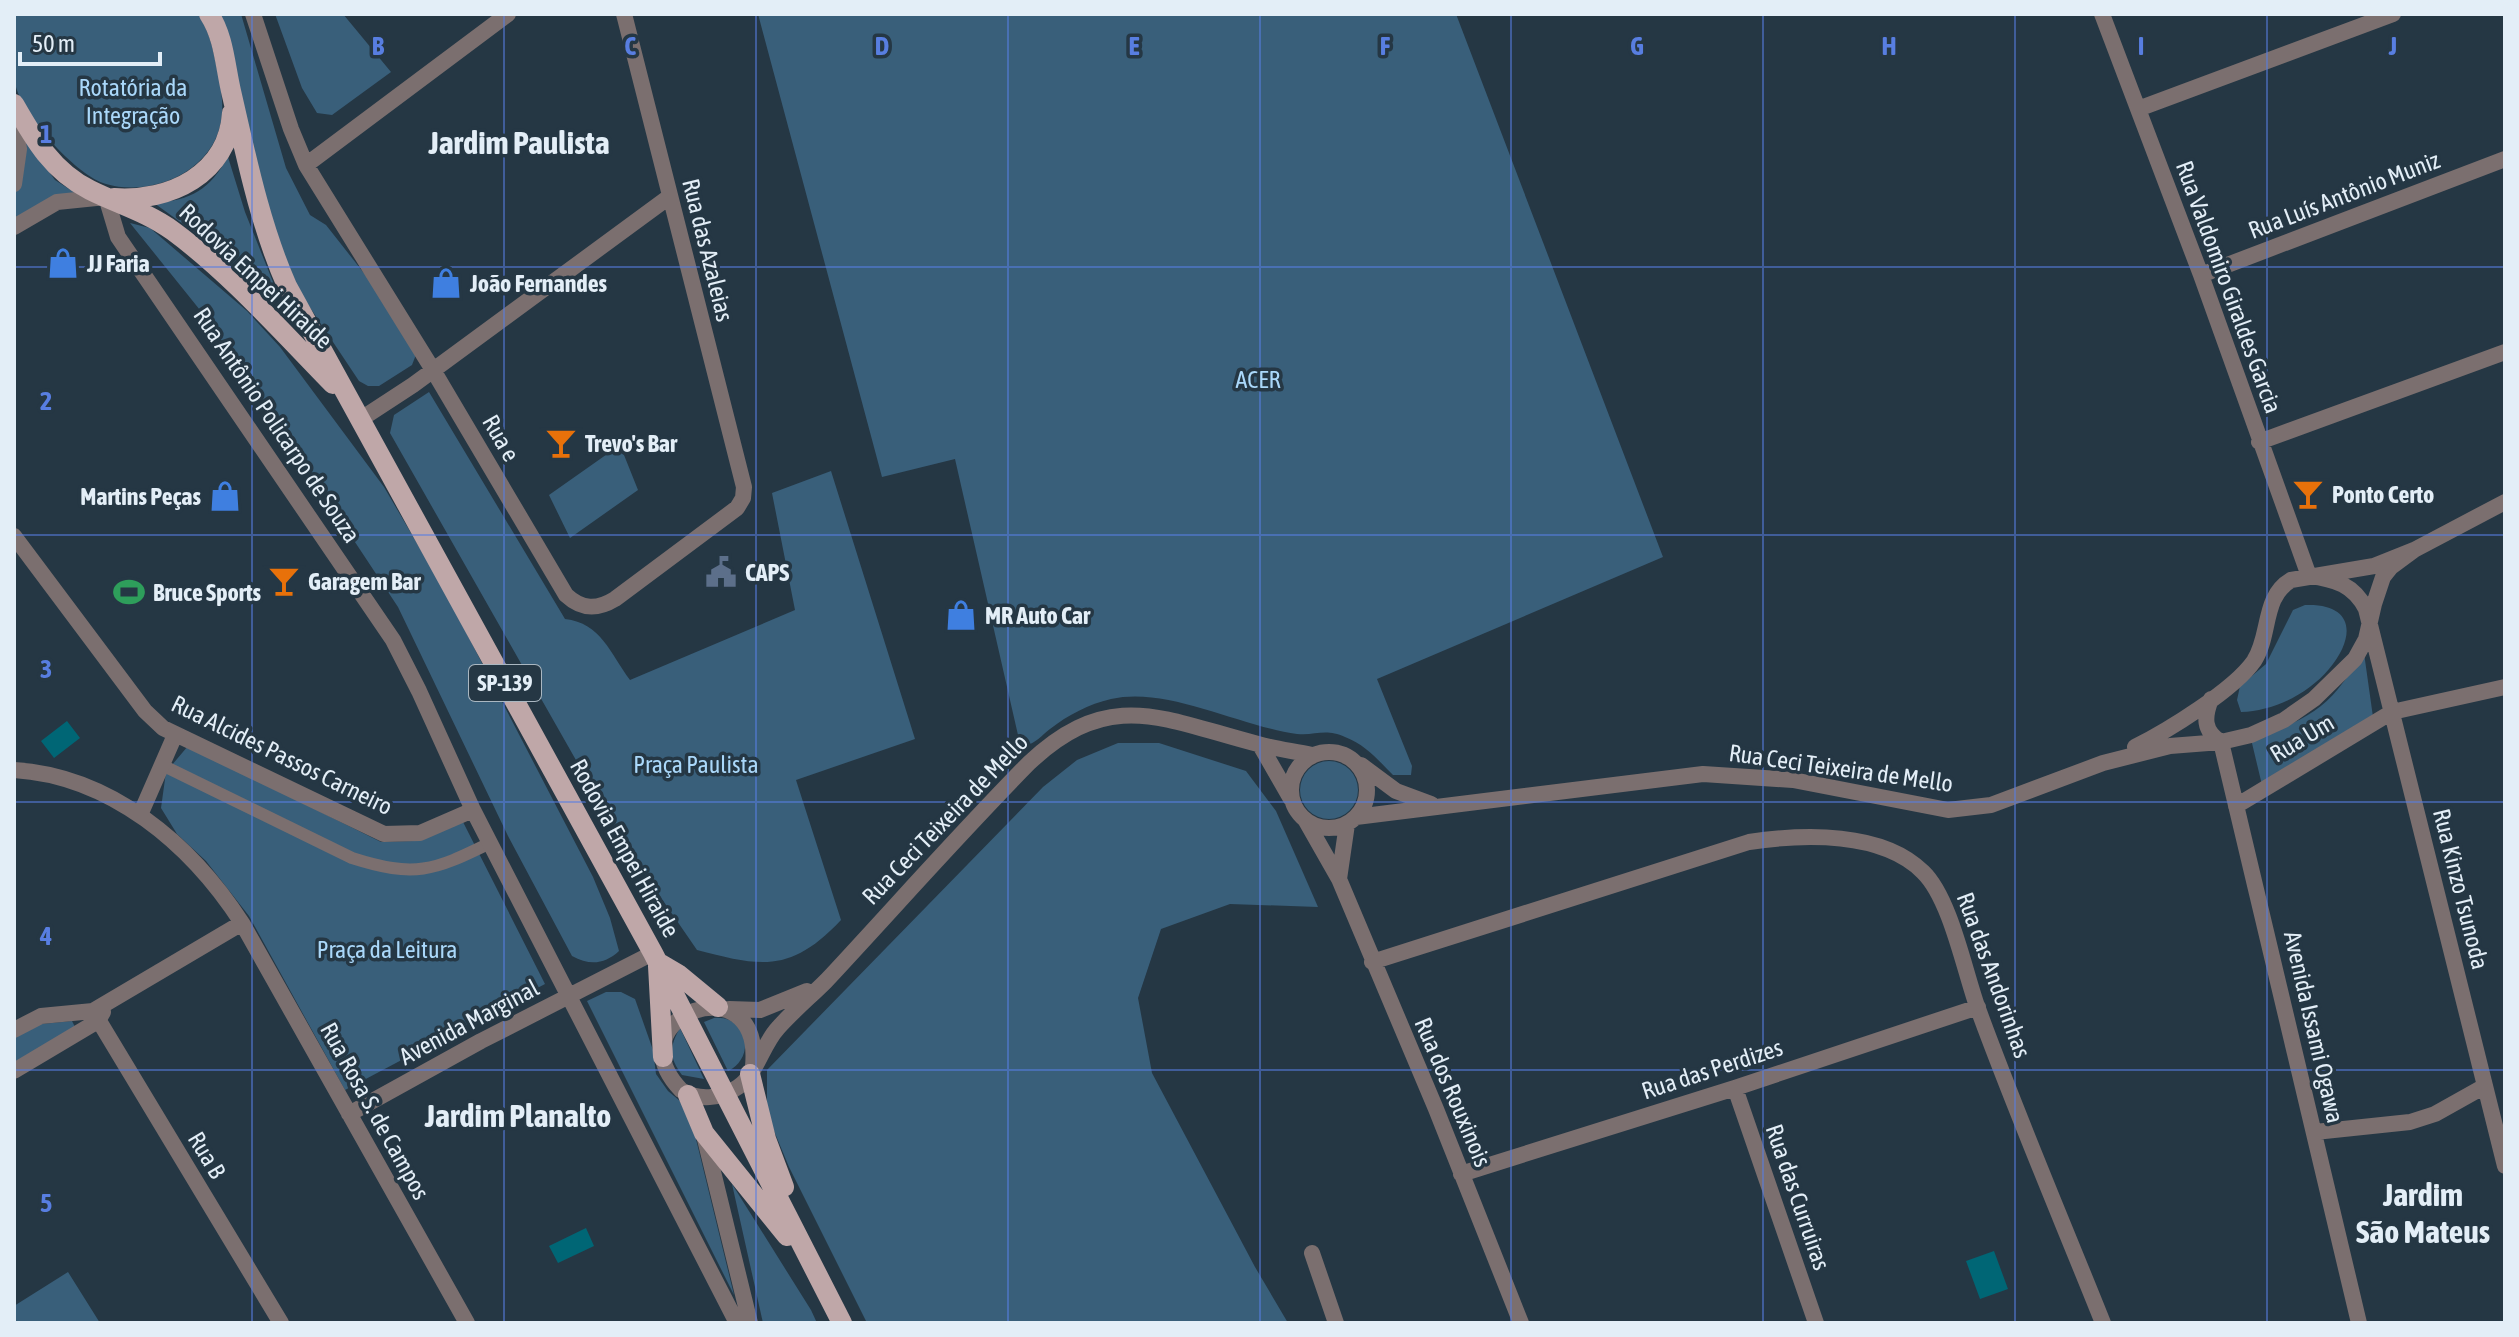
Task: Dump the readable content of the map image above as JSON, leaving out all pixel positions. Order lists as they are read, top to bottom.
{
  "streets": {
    "main road": ["Rodovia Empei Hiraide", "SP-139"],
    "street": [
      "Rua Luís Antônio Muniz",
      "Rua das Azaleias",
      "Rua Valdomiro Giraldes Garcia",
      "Rua Antônio Policarpo de Souza",
      "Rua e",
      "Rua Um",
      "Rua Alcides Passos Carneiro",
      "Rua Ceci Teixeira de Mello",
      "Rua Kinzo Tsunoda",
      "Rua das Andorinhas",
      "Avenida Marginal",
      "Avenida Issami Ogawa",
      "Rua das Perdizes",
      "Rua dos Rouxinois",
      "Rua Rosa S. de Campos",
      "Rua B",
      "Rua das Curruiras"
    ]
  },
  "crossings": [
    ["Rua Luís Antônio Muniz", "Rua Valdomiro Giraldes Garcia"],
    ["Rua das Azaleias", "Rua e"],
    ["Rodovia Empei Hiraide", "Rua Antônio Policarpo de Souza"],
    ["Rodovia Empei Hiraide", "Rua Ceci Teixeira de Mello"],
    ["Rodovia Empei Hiraide", "Avenida Marginal"],
    ["Rua Antônio Policarpo de Souza", "Rua Alcides Passos Carneiro"],
    ["Rua Antônio Policarpo de Souza", "Avenida Marginal"],
    ["Rua Um", "Rua Kinzo Tsunoda"],
    ["Rua Um", "Avenida Issami Ogawa"],
    ["Rua Ceci Teixeira de Mello", "Rua dos Rouxinois"],
    ["Rua das Andorinhas", "Rua das Perdizes"],
    ["Rua das Andorinhas", "Rua dos Rouxinois"],
    ["Avenida Marginal", "Rua Rosa S. de Campos"],
    ["Rua das Perdizes", "Rua dos Rouxinois"],
    ["Rua das Perdizes", "Rua das Curruiras"]
  ],
  "districts": ["Jardim Paulista", "Jardim Planalto", "Jardim São Mateus"],
  "parks": [
    "Rotatória da Integração",
    "ACER",
    "Praça Paulista",
    "Praça da Leitura"
  ],
  "places": {
    "shop": [
      "JJ Faria",
      "João Fernandes",
      "Martins Peças",
      "MR Auto Car"
    ],
    "bar": ["Trevo's Bar", "Ponto Certo", "Garagem Bar"],
    "public building": ["CAPS"],
    "sports": ["Bruce Sports"]
  },
  "scale_bar": "50 m",
  "grid": {
    "columns": [
      "B",
      "C",
      "D",
      "E",
      "F",
      "G",
      "H",
      "I",
      "J"
    ],
    "rows": [
      "1",
      "2",
      "3",
      "4",
      "5"
    ]
  }
}
